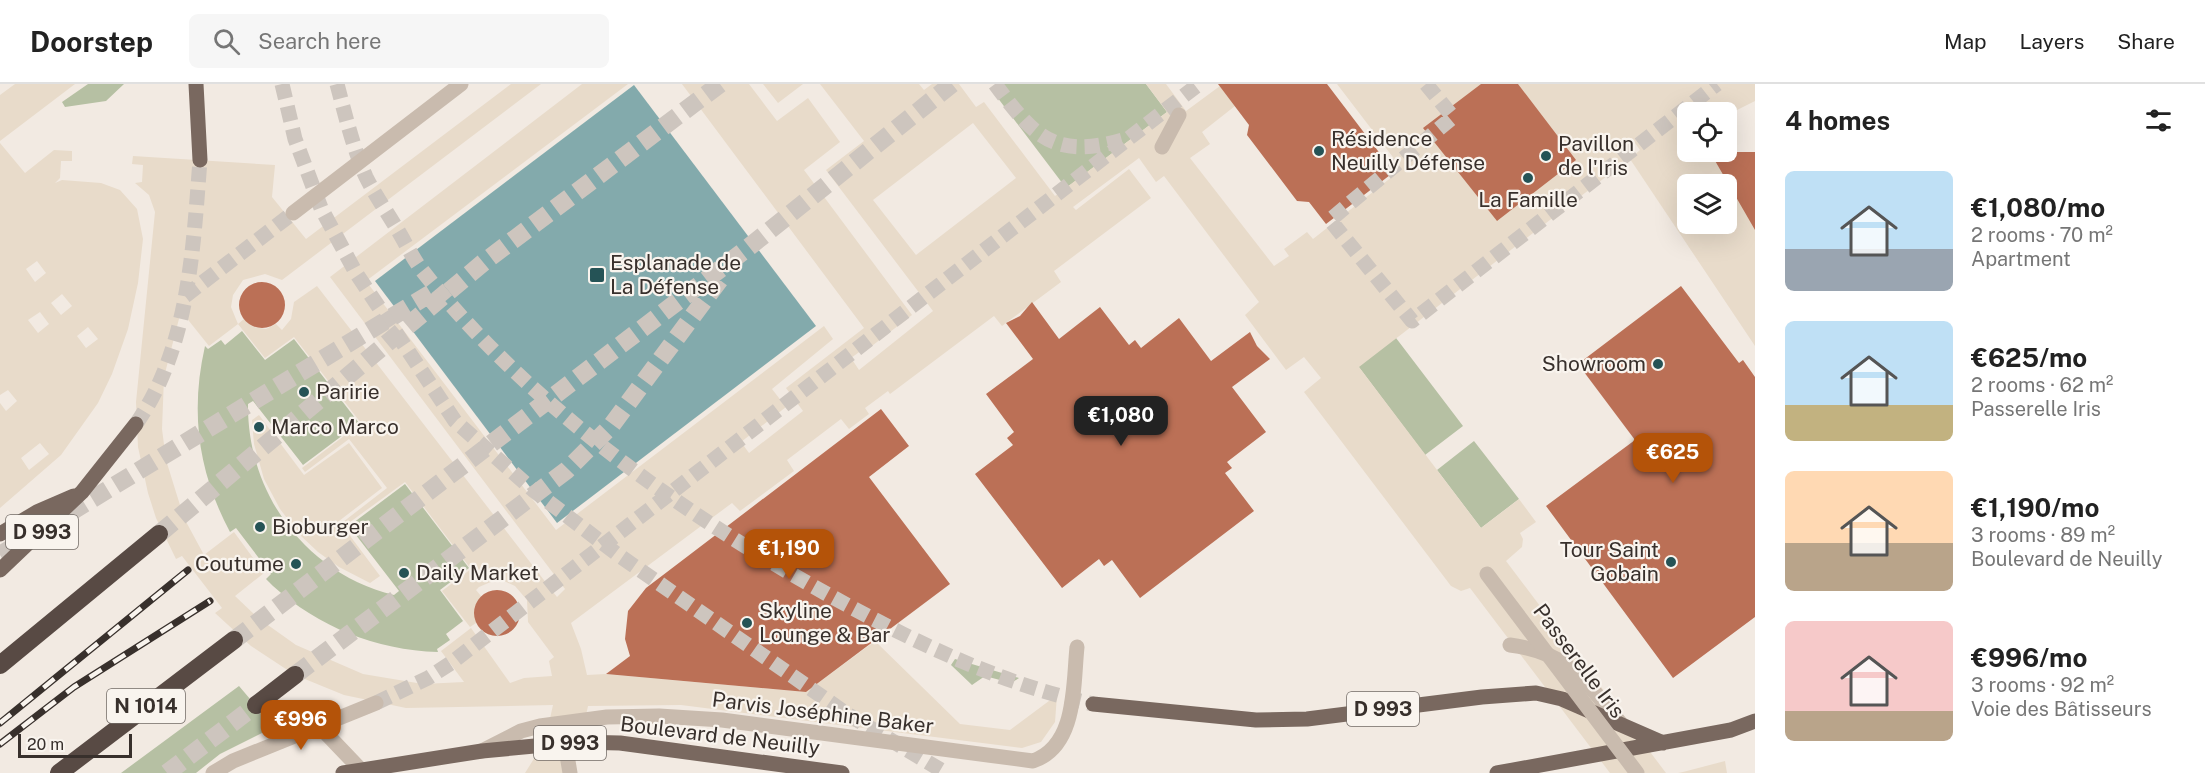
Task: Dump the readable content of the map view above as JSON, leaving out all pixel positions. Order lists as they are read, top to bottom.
{
  "streets": {
    "highway": ["N 1014"],
    "main road": ["D 993", "Boulevard de Neuilly"],
    "street": ["Passerelle Iris", "Parvis Joséphine Baker"]
  },
  "crossings": [
    ["Parvis Joséphine Baker", "Boulevard de Neuilly"]
  ],
  "places": {
    "other": [
      "Résidence Neuilly Défense",
      "Pavillon de l'Iris",
      "La Famille",
      "Showroom",
      "Paririe",
      "Marco Marco",
      "Bioburger",
      "Tour Saint Gobain",
      "Coutume",
      "Daily Market",
      "Skyline Lounge & Bar"
    ],
    "transit": ["Esplanade de La Défense"]
  },
  "scale_bar": "20 m",
  "page": {
    "header": "Doorstep",
    "search": "Search here",
    "nav": ["Map", "Layers", "Share"],
    "heading": "4 homes",
    "list": [
      {
        "name": "€1,080/mo",
        "note": "2 rooms · 70 m² · Apartment"
      },
      {
        "name": "€625/mo",
        "note": "2 rooms · 62 m² · Passerelle Iris"
      },
      {
        "name": "€1,190/mo",
        "note": "3 rooms · 89 m² · Boulevard de Neuilly"
      },
      {
        "name": "€996/mo",
        "note": "3 rooms · 92 m² · Voie des Bâtisseurs"
      }
    ],
    "price": [
      "€1,080",
      "€625",
      "€1,190",
      "€996"
    ],
    "scale": "20 m"
  }
}
